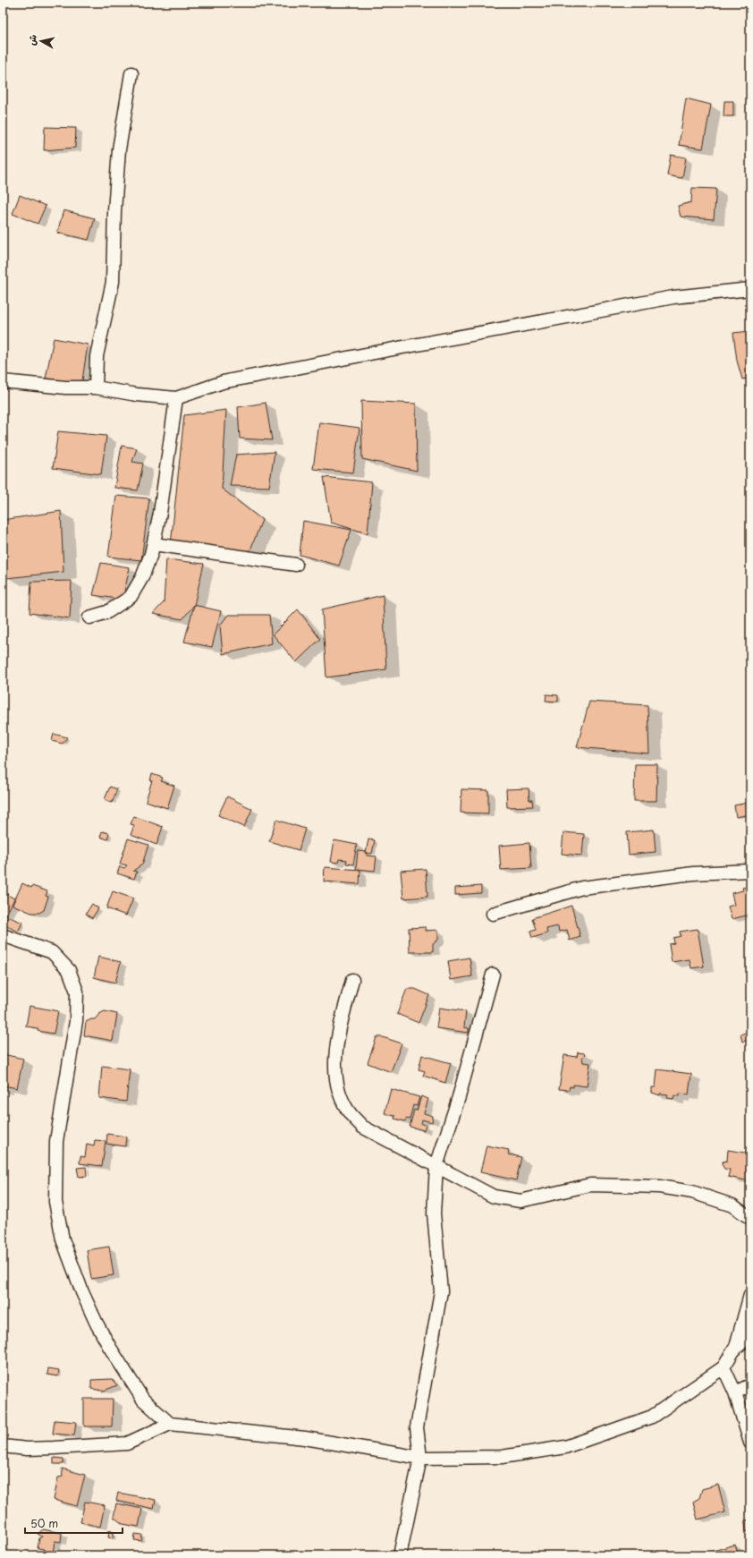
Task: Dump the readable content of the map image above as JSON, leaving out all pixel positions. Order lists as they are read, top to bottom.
{
  "scale_bar": "50 m",
  "north": "left"
}
